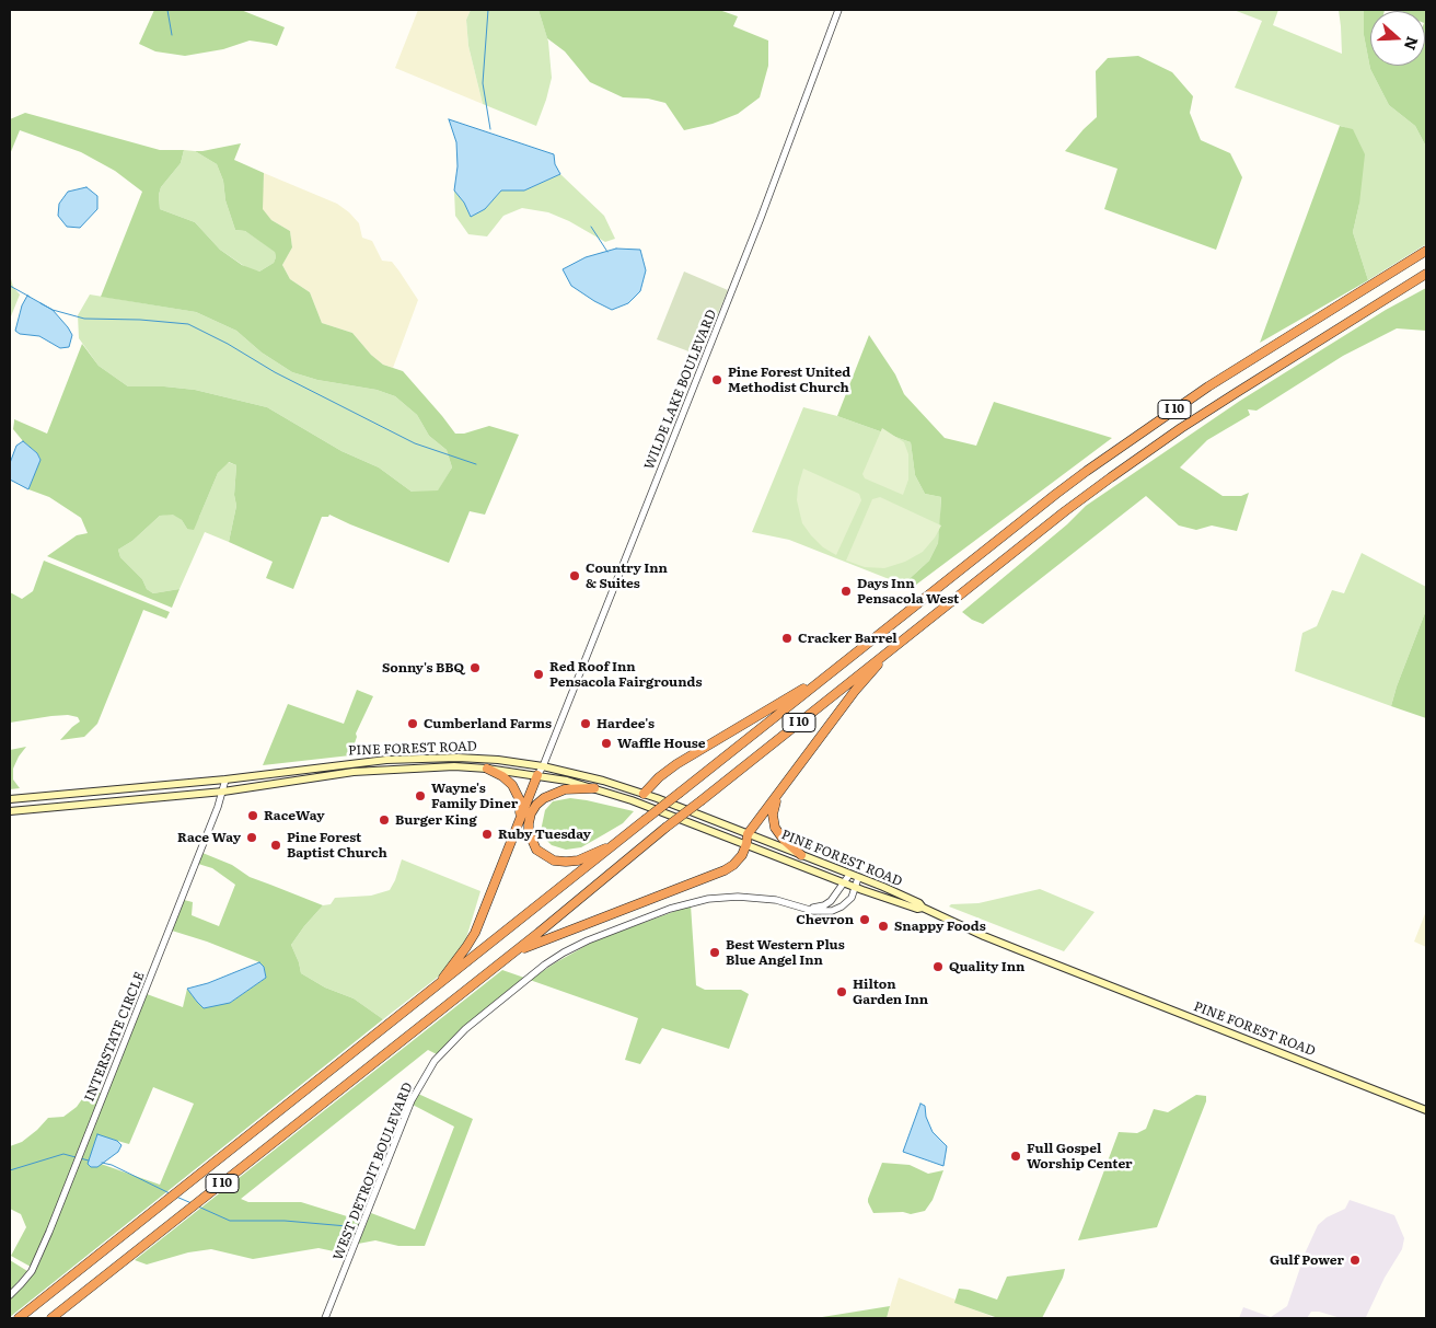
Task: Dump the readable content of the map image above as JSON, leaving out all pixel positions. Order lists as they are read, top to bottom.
{
  "streets": {
    "highway": ["I 10"],
    "main road": ["PINE FOREST ROAD"],
    "street": ["WILDE LAKE BOULEVARD", "INTERSTATE CIRCLE", "WEST DETROIT BOULEVARD"]
  },
  "crossings": [
    ["WILDE LAKE BOULEVARD", "PINE FOREST ROAD"],
    ["PINE FOREST ROAD", "INTERSTATE CIRCLE"],
    ["PINE FOREST ROAD", "WEST DETROIT BOULEVARD"]
  ],
  "places": [
    "Pine Forest United Methodist Church",
    "Country Inn & Suites",
    "Days Inn Pensacola West",
    "Cracker Barrel",
    "Sonny's BBQ",
    "Red Roof Inn Pensacola Fairgrounds",
    "Cumberland Farms",
    "Hardee's",
    "Waffle House",
    "Wayne's Family Diner",
    "RaceWay",
    "Burger King",
    "Ruby Tuesday",
    "Race Way",
    "Pine Forest Baptist Church",
    "Chevron",
    "Snappy Foods",
    "Best Western Plus Blue Angel Inn",
    "Quality Inn",
    "Hilton Garden Inn",
    "Full Gospel Worship Center",
    "Gulf Power"
  ],
  "north": "right"
}
